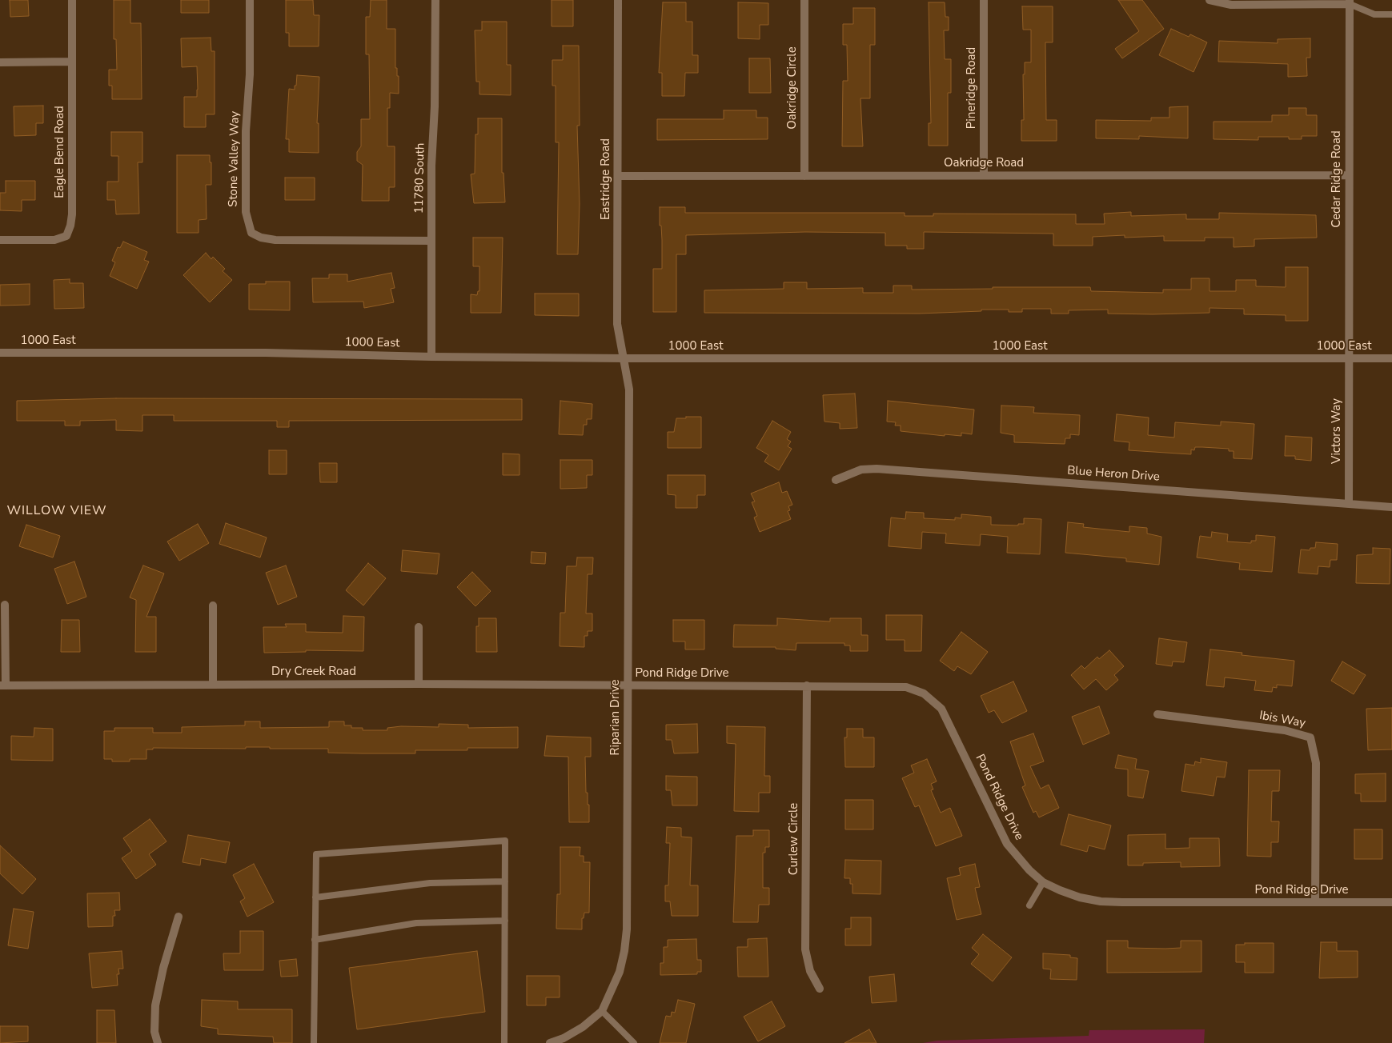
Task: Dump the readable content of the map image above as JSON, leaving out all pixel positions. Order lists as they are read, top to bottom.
{
  "streets": {
    "street": [
      "Oakridge Circle",
      "Pineridge Road",
      "Eagle Bend Road",
      "Stone Valley Way",
      "Oakridge Road",
      "11780 South",
      "Eastridge Road",
      "Cedar Ridge Road",
      "1000 East",
      "Victors Way",
      "Blue Heron Drive",
      "Dry Creek Road",
      "Pond Ridge Drive",
      "Riparian Drive",
      "Ibis Way",
      "Curlew Circle"
    ]
  },
  "crossings": [
    ["Oakridge Circle", "Oakridge Road"],
    ["Pineridge Road", "Oakridge Road"],
    ["Stone Valley Way", "11780 South"],
    ["Oakridge Road", "Eastridge Road"],
    ["Oakridge Road", "Cedar Ridge Road"],
    ["11780 South", "1000 East"],
    ["Eastridge Road", "1000 East"],
    ["Eastridge Road", "Riparian Drive"],
    ["Cedar Ridge Road", "1000 East"],
    ["Cedar Ridge Road", "Victors Way"],
    ["1000 East", "Victors Way"],
    ["1000 East", "Riparian Drive"],
    ["Victors Way", "Blue Heron Drive"],
    ["Dry Creek Road", "Pond Ridge Drive"],
    ["Dry Creek Road", "Riparian Drive"],
    ["Pond Ridge Drive", "Riparian Drive"],
    ["Pond Ridge Drive", "Ibis Way"],
    ["Pond Ridge Drive", "Curlew Circle"]
  ],
  "districts": ["WILLOW VIEW"]
}
